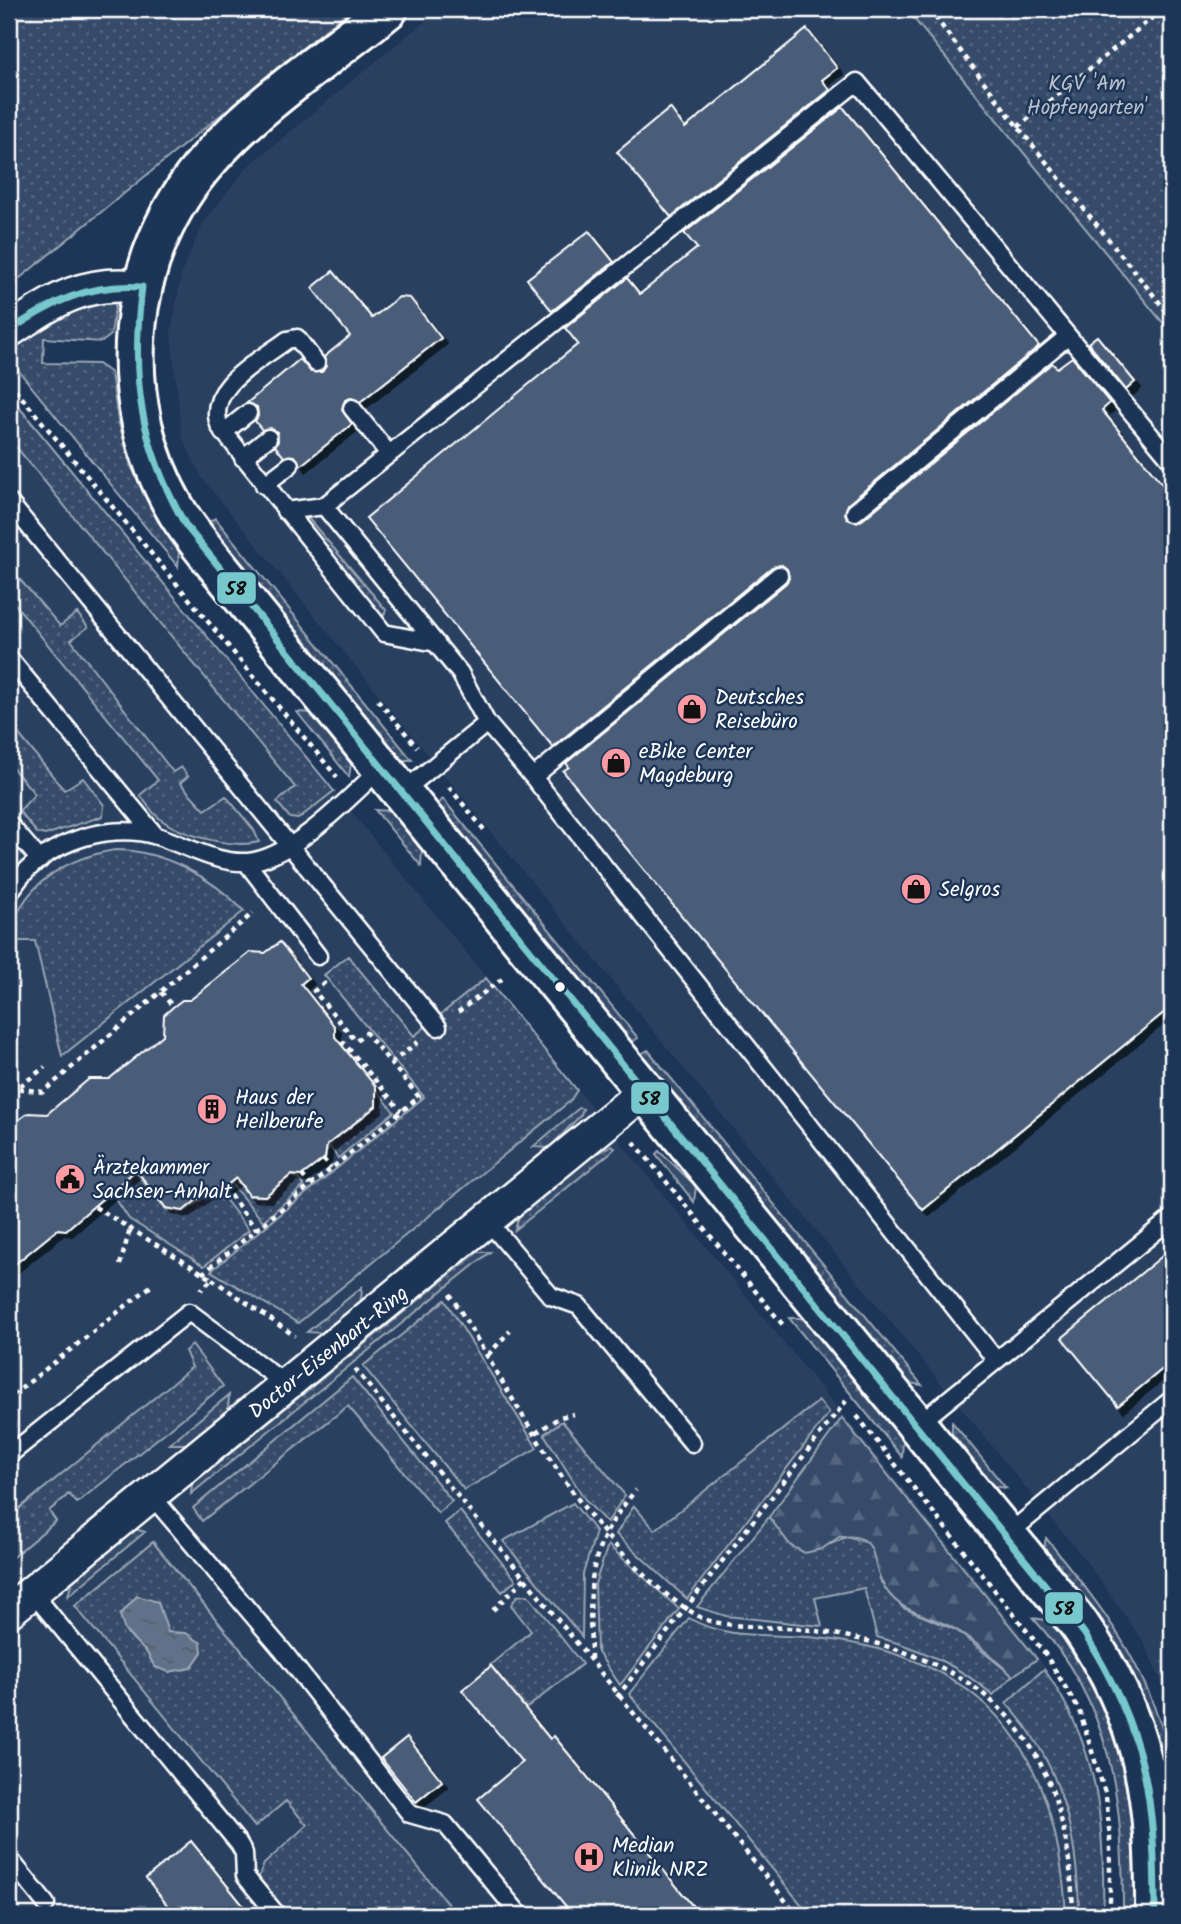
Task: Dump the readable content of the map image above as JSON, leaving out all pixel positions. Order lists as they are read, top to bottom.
{
  "streets": {
    "street": ["Doctor-Eisenbart-Ring"]
  },
  "parks": ["KGV 'Am Hopfengarten'"],
  "places": {
    "shop": ["Deutsches Reisebüro", "eBike Center Magdeburg", "Selgros"],
    "building": ["Haus der Heilberufe"],
    "public building": ["Ärztekammer Sachsen-Anhalt"],
    "hospital": ["Median Klinik NRZ"]
  },
  "lines": ["transit line 58"]
}
